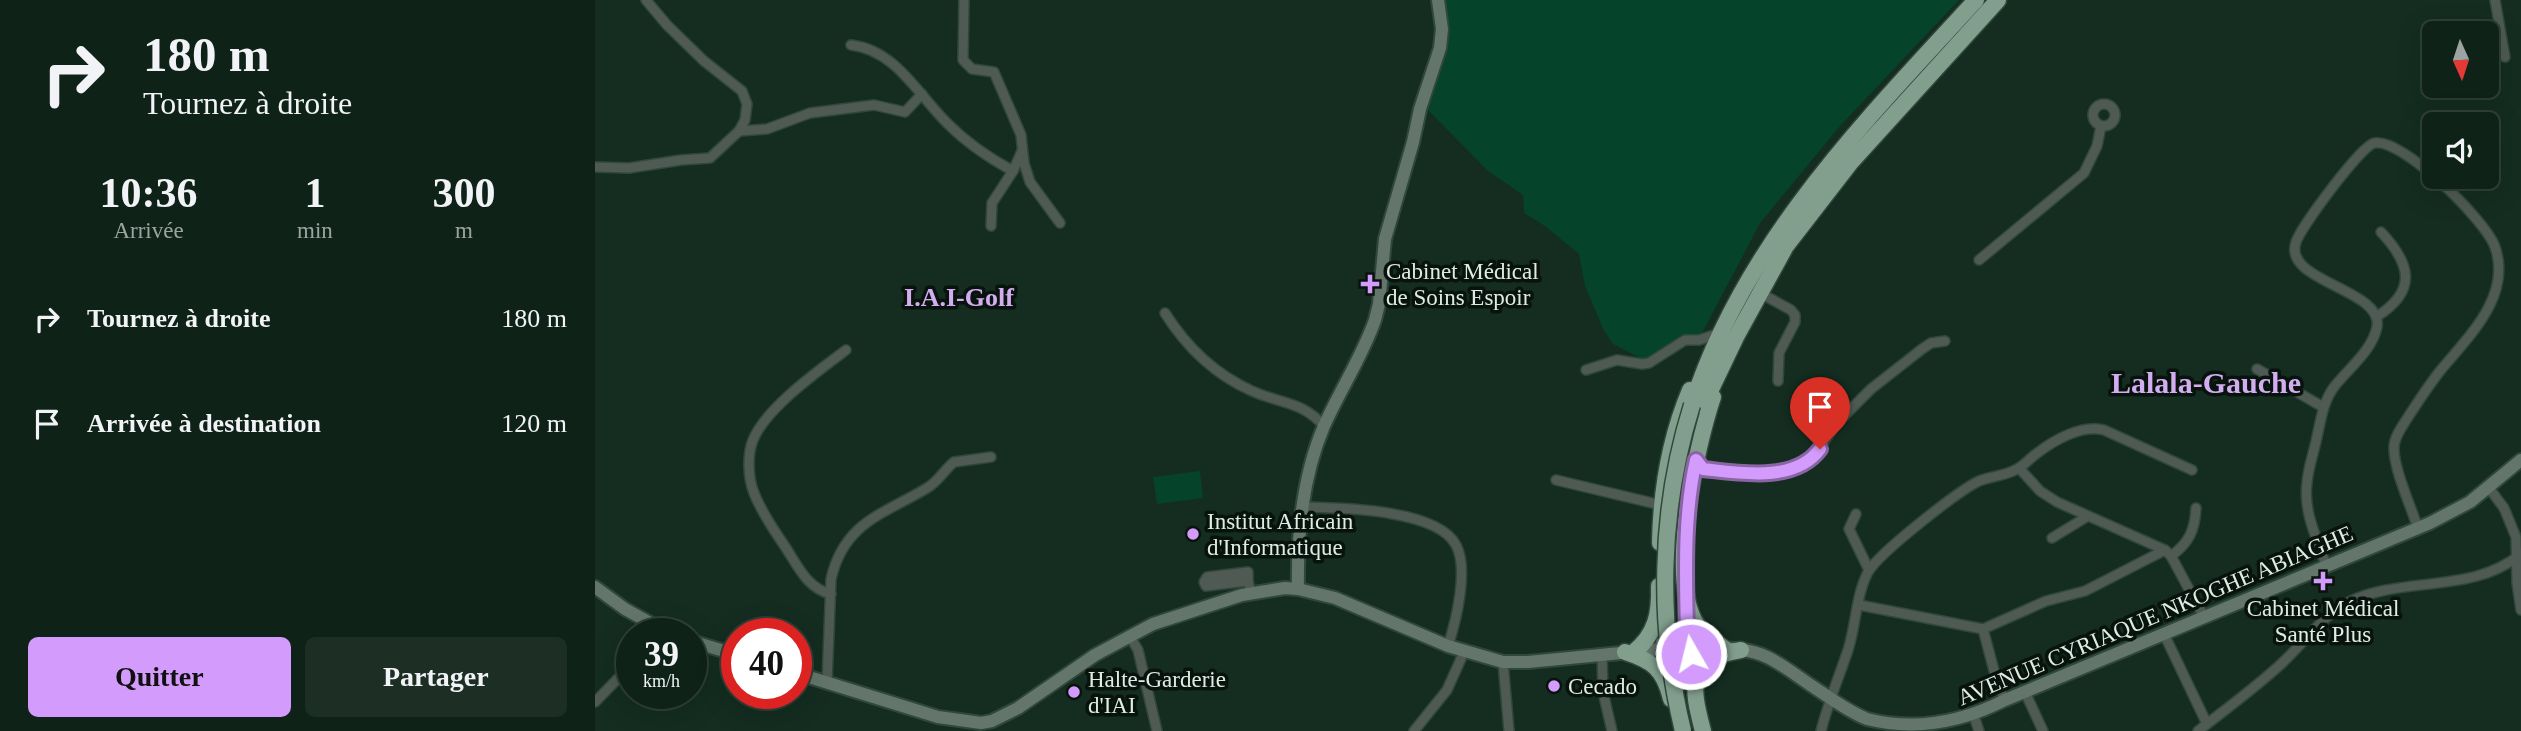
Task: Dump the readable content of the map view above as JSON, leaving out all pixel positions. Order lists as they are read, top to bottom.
{
  "streets": {
    "street": ["AVENUE CYRIAQUE NKOGHE ABIAGHE"]
  },
  "districts": ["I.A.I-Golf", "Lalala-Gauche"],
  "places": {
    "health": ["Cabinet Médical de Soins Espoir", "Cabinet Médical Santé Plus"],
    "other": ["Institut Africain d'Informatique", "Cecado", "Halte-Garderie d'IAI"]
  },
  "north": "bottom",
  "page": {
    "turn": ["180 m", "Tournez à droite"],
    "eta": [
      "10:36",
      "Arrivée",
      "1",
      "min",
      "300",
      "m"
    ],
    "list": [
      {
        "name": "Tournez à droite",
        "value": "180 m"
      },
      {
        "name": "Arrivée à destination",
        "value": "120 m"
      }
    ],
    "speed": "39 km/h",
    "limit": "40",
    "buttons": ["Quitter", "Partager"]
  }
}
